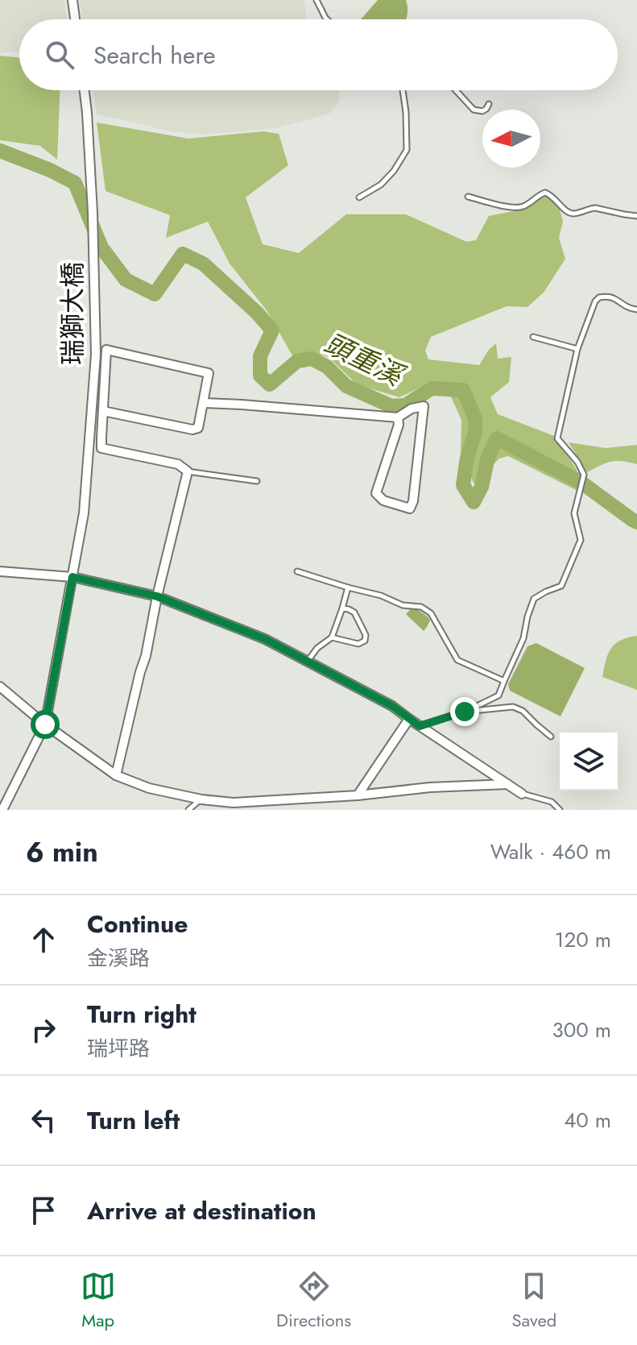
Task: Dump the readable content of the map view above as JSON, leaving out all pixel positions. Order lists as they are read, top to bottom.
{
  "streets": {
    "street": ["瑞獅大橋"]
  },
  "water": ["頭重溪"],
  "north": "left",
  "page": {
    "search": "Search here",
    "heading": ["6 min", "Walk · 460 m"],
    "list": [
      ["Continue", "金溪路", "120 m"],
      ["Turn right", "瑞坪路", "300 m"],
      ["Turn left", "40 m"],
      "Arrive at destination"
    ],
    "nav": ["Map", "Directions", "Saved"]
  }
}
